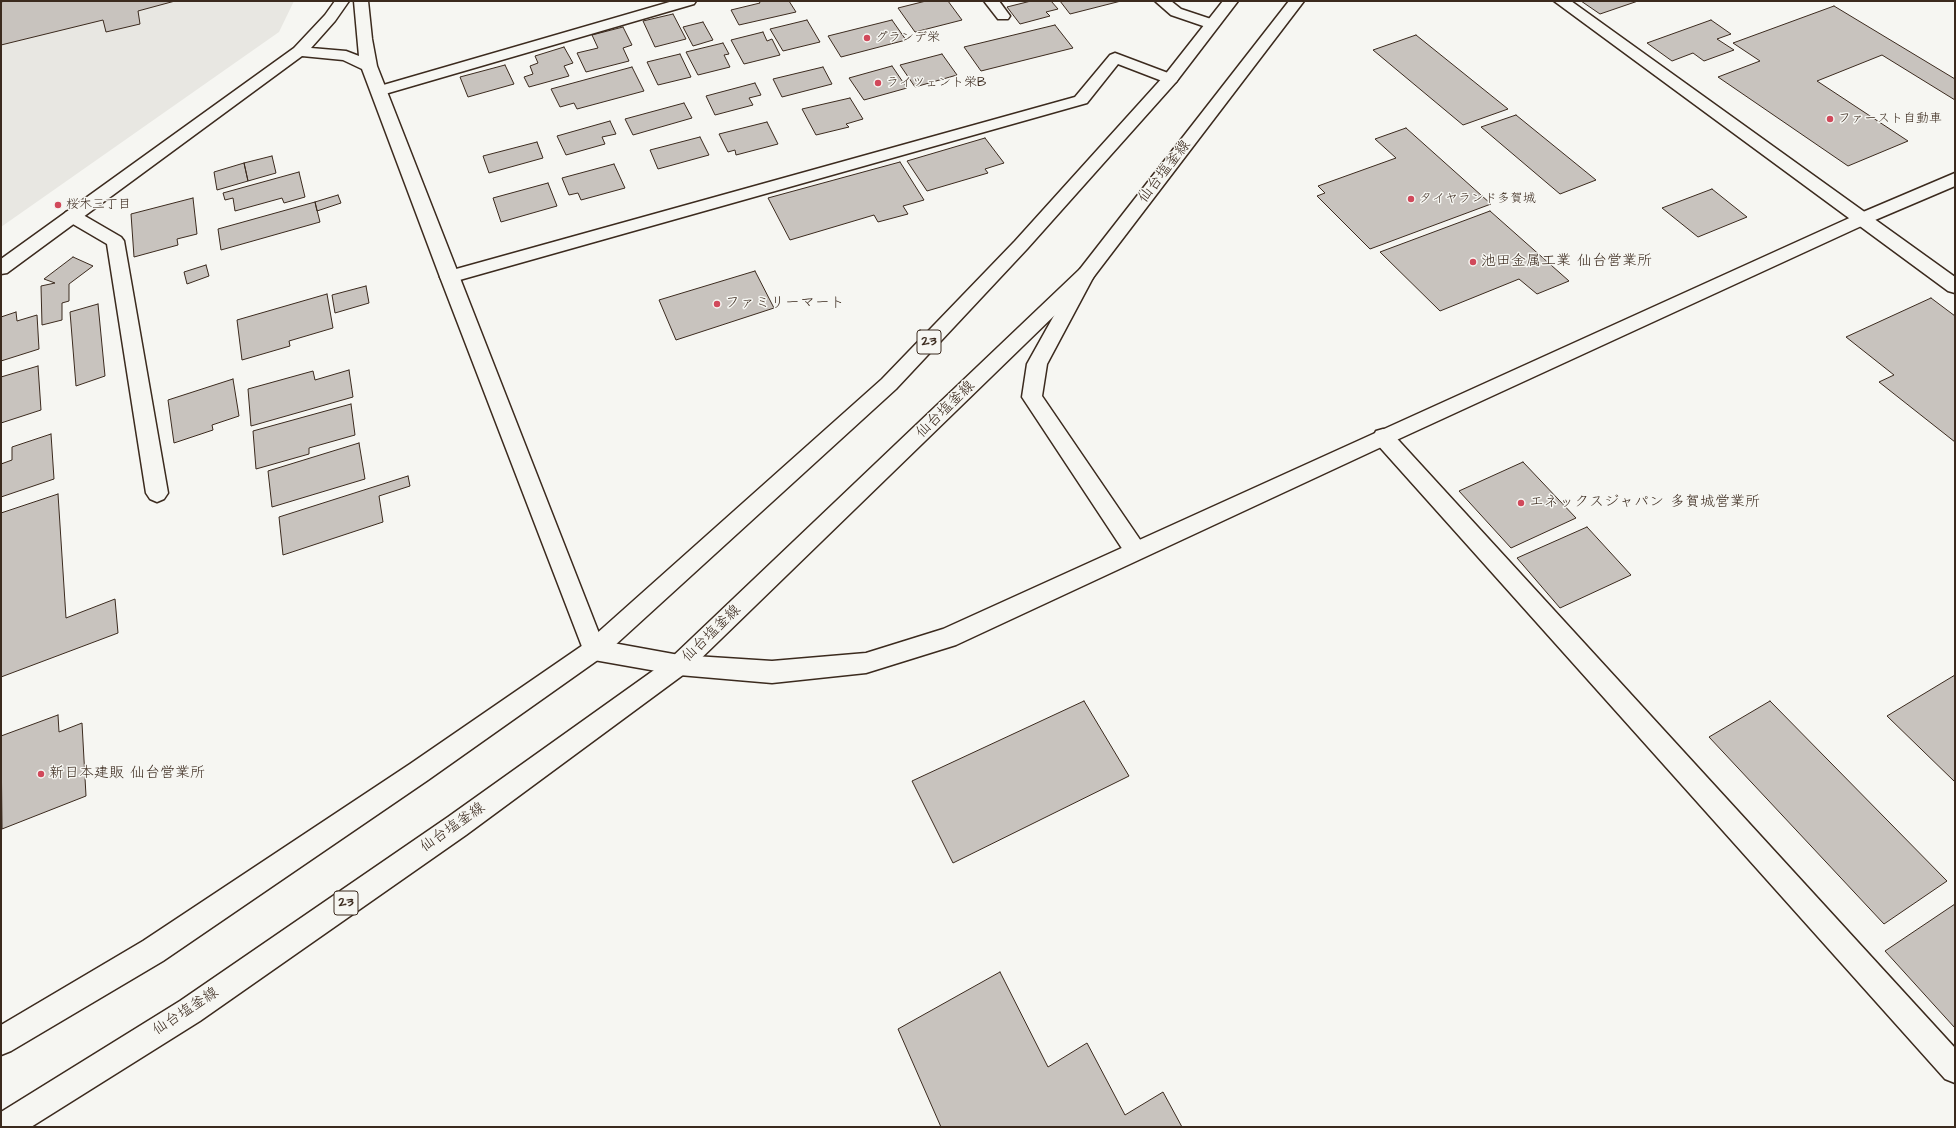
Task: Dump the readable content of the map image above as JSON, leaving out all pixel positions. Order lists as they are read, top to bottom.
{
  "streets": {
    "street": ["仙台塩釜線", "23"]
  },
  "places": [
    "グランデ栄",
    "ライツェント栄B",
    "ファースト自動車",
    "タイヤランド多賀城",
    "桜木三丁目",
    "池田金属工業 仙台営業所",
    "ファミリーマート",
    "エネックスジャパン 多賀城営業所",
    "新日本建販 仙台営業所"
  ]
}
